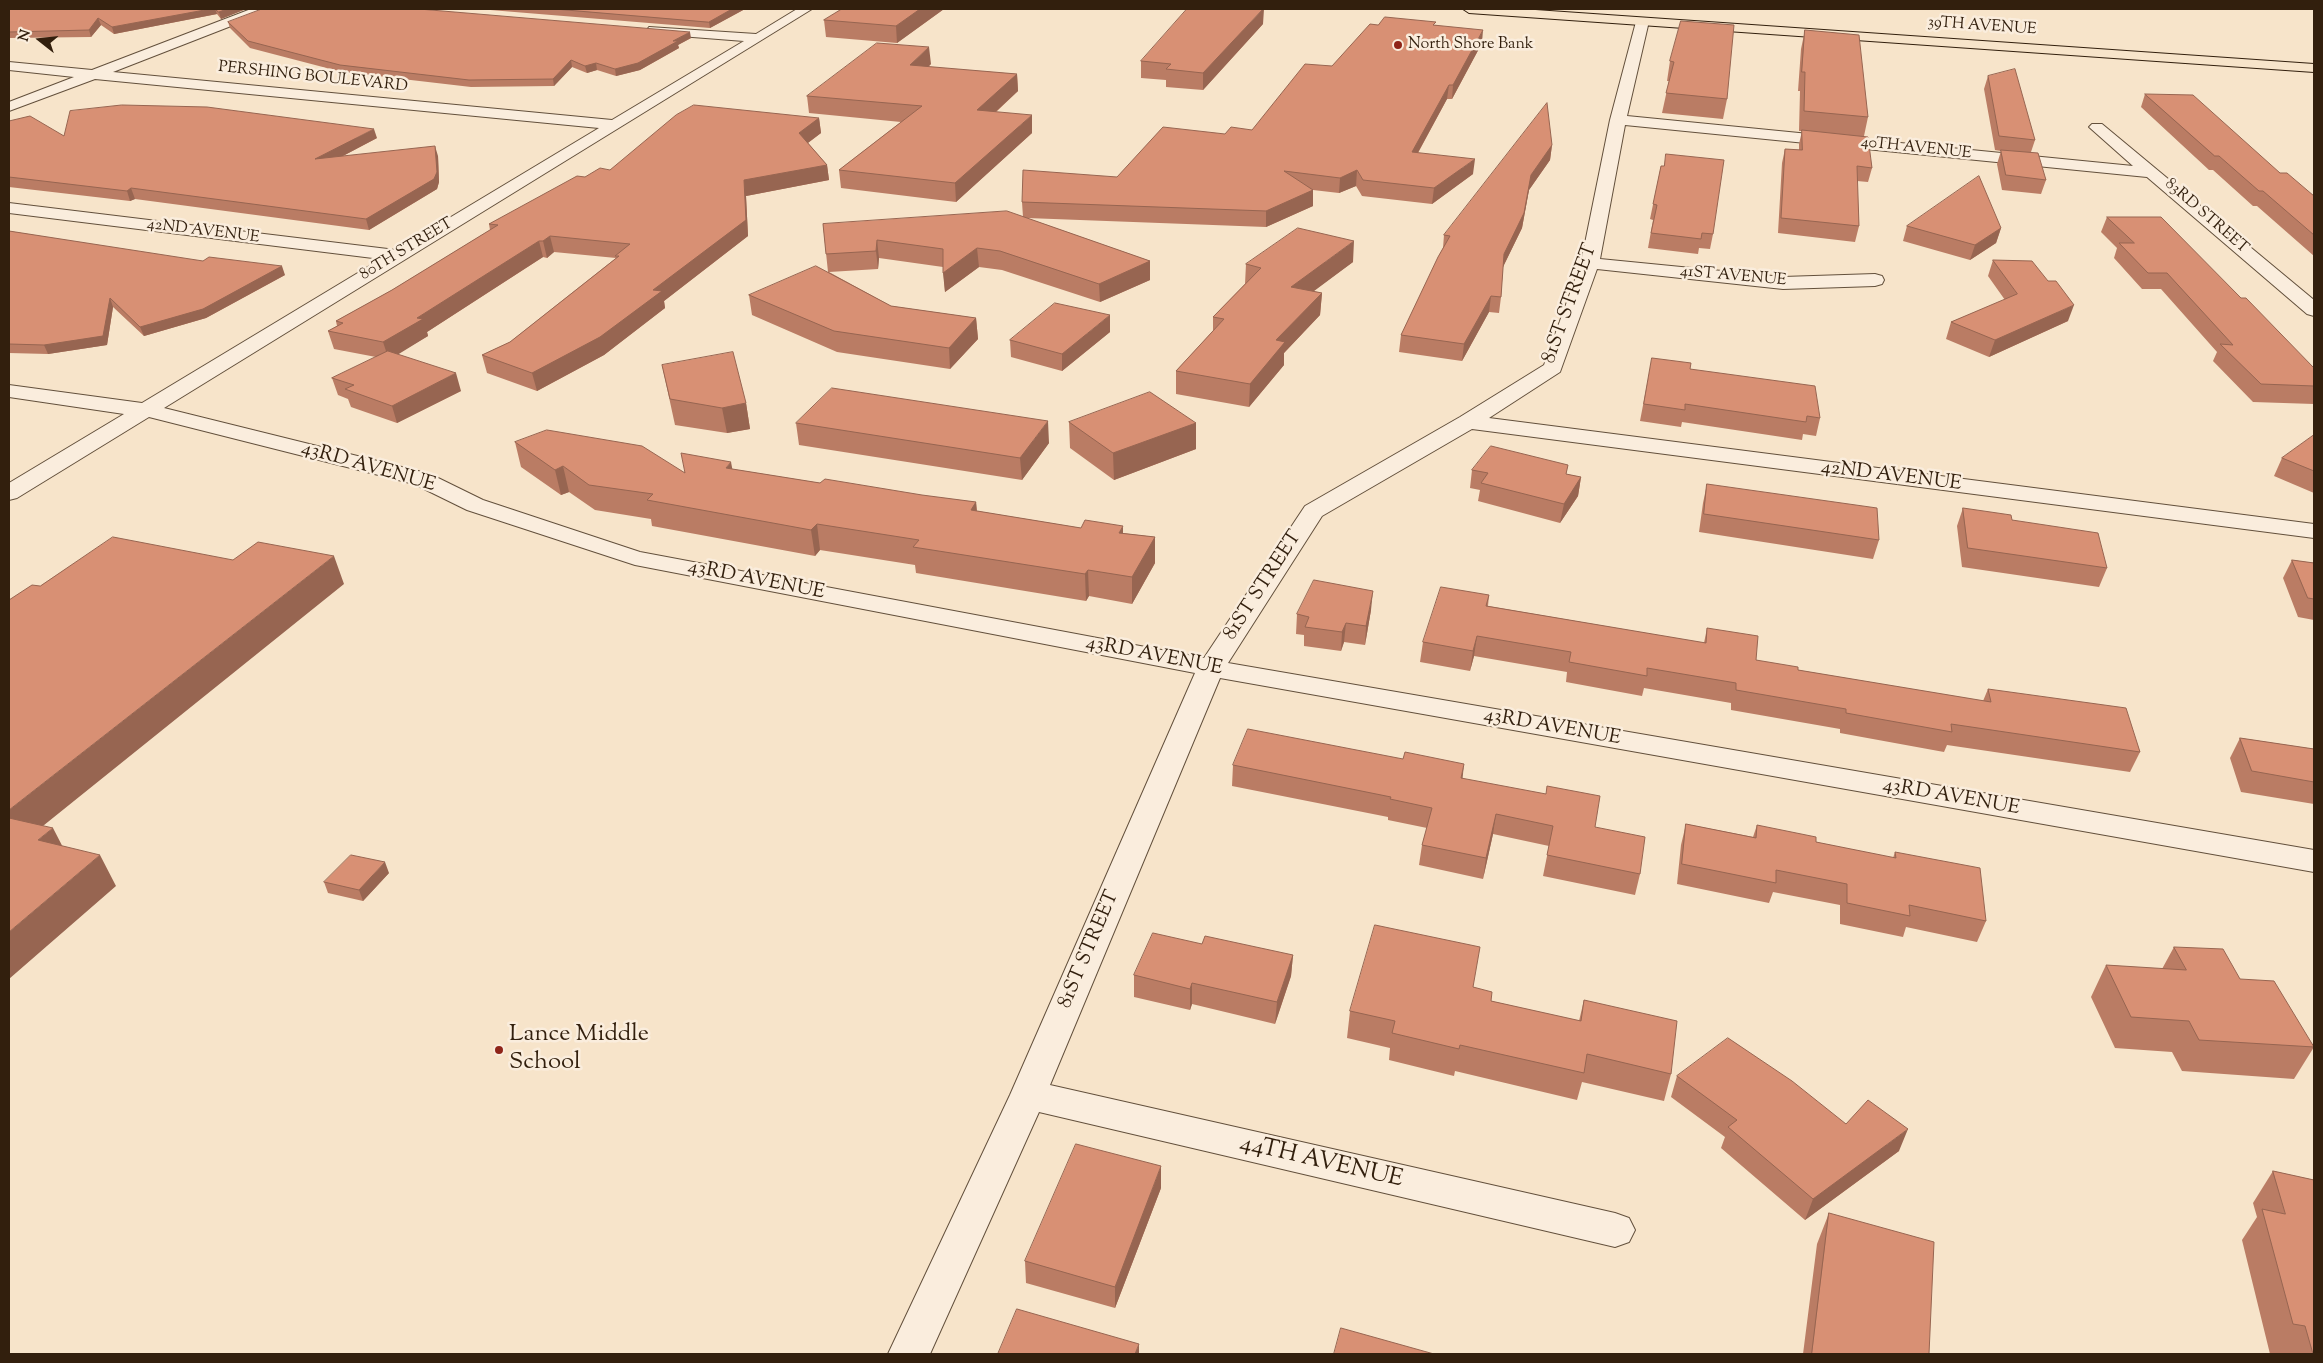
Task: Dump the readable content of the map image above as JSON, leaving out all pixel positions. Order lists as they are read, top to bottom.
{
  "streets": {
    "main road": ["39TH AVENUE"],
    "street": [
      "PERSHING BOULEVARD",
      "40TH AVENUE",
      "83RD STREET",
      "42ND AVENUE",
      "80TH STREET",
      "41ST AVENUE",
      "81ST STREET",
      "43RD AVENUE",
      "44TH AVENUE"
    ]
  },
  "crossings": [
    ["39TH AVENUE", "81ST STREET"],
    ["PERSHING BOULEVARD", "80TH STREET"],
    ["40TH AVENUE", "83RD STREET"],
    ["40TH AVENUE", "81ST STREET"],
    ["42ND AVENUE", "80TH STREET"],
    ["42ND AVENUE", "81ST STREET"],
    ["80TH STREET", "43RD AVENUE"],
    ["41ST AVENUE", "81ST STREET"],
    ["81ST STREET", "43RD AVENUE"],
    ["81ST STREET", "44TH AVENUE"]
  ],
  "places": ["North Shore Bank", "Lance Middle School"],
  "north": "left"
}
